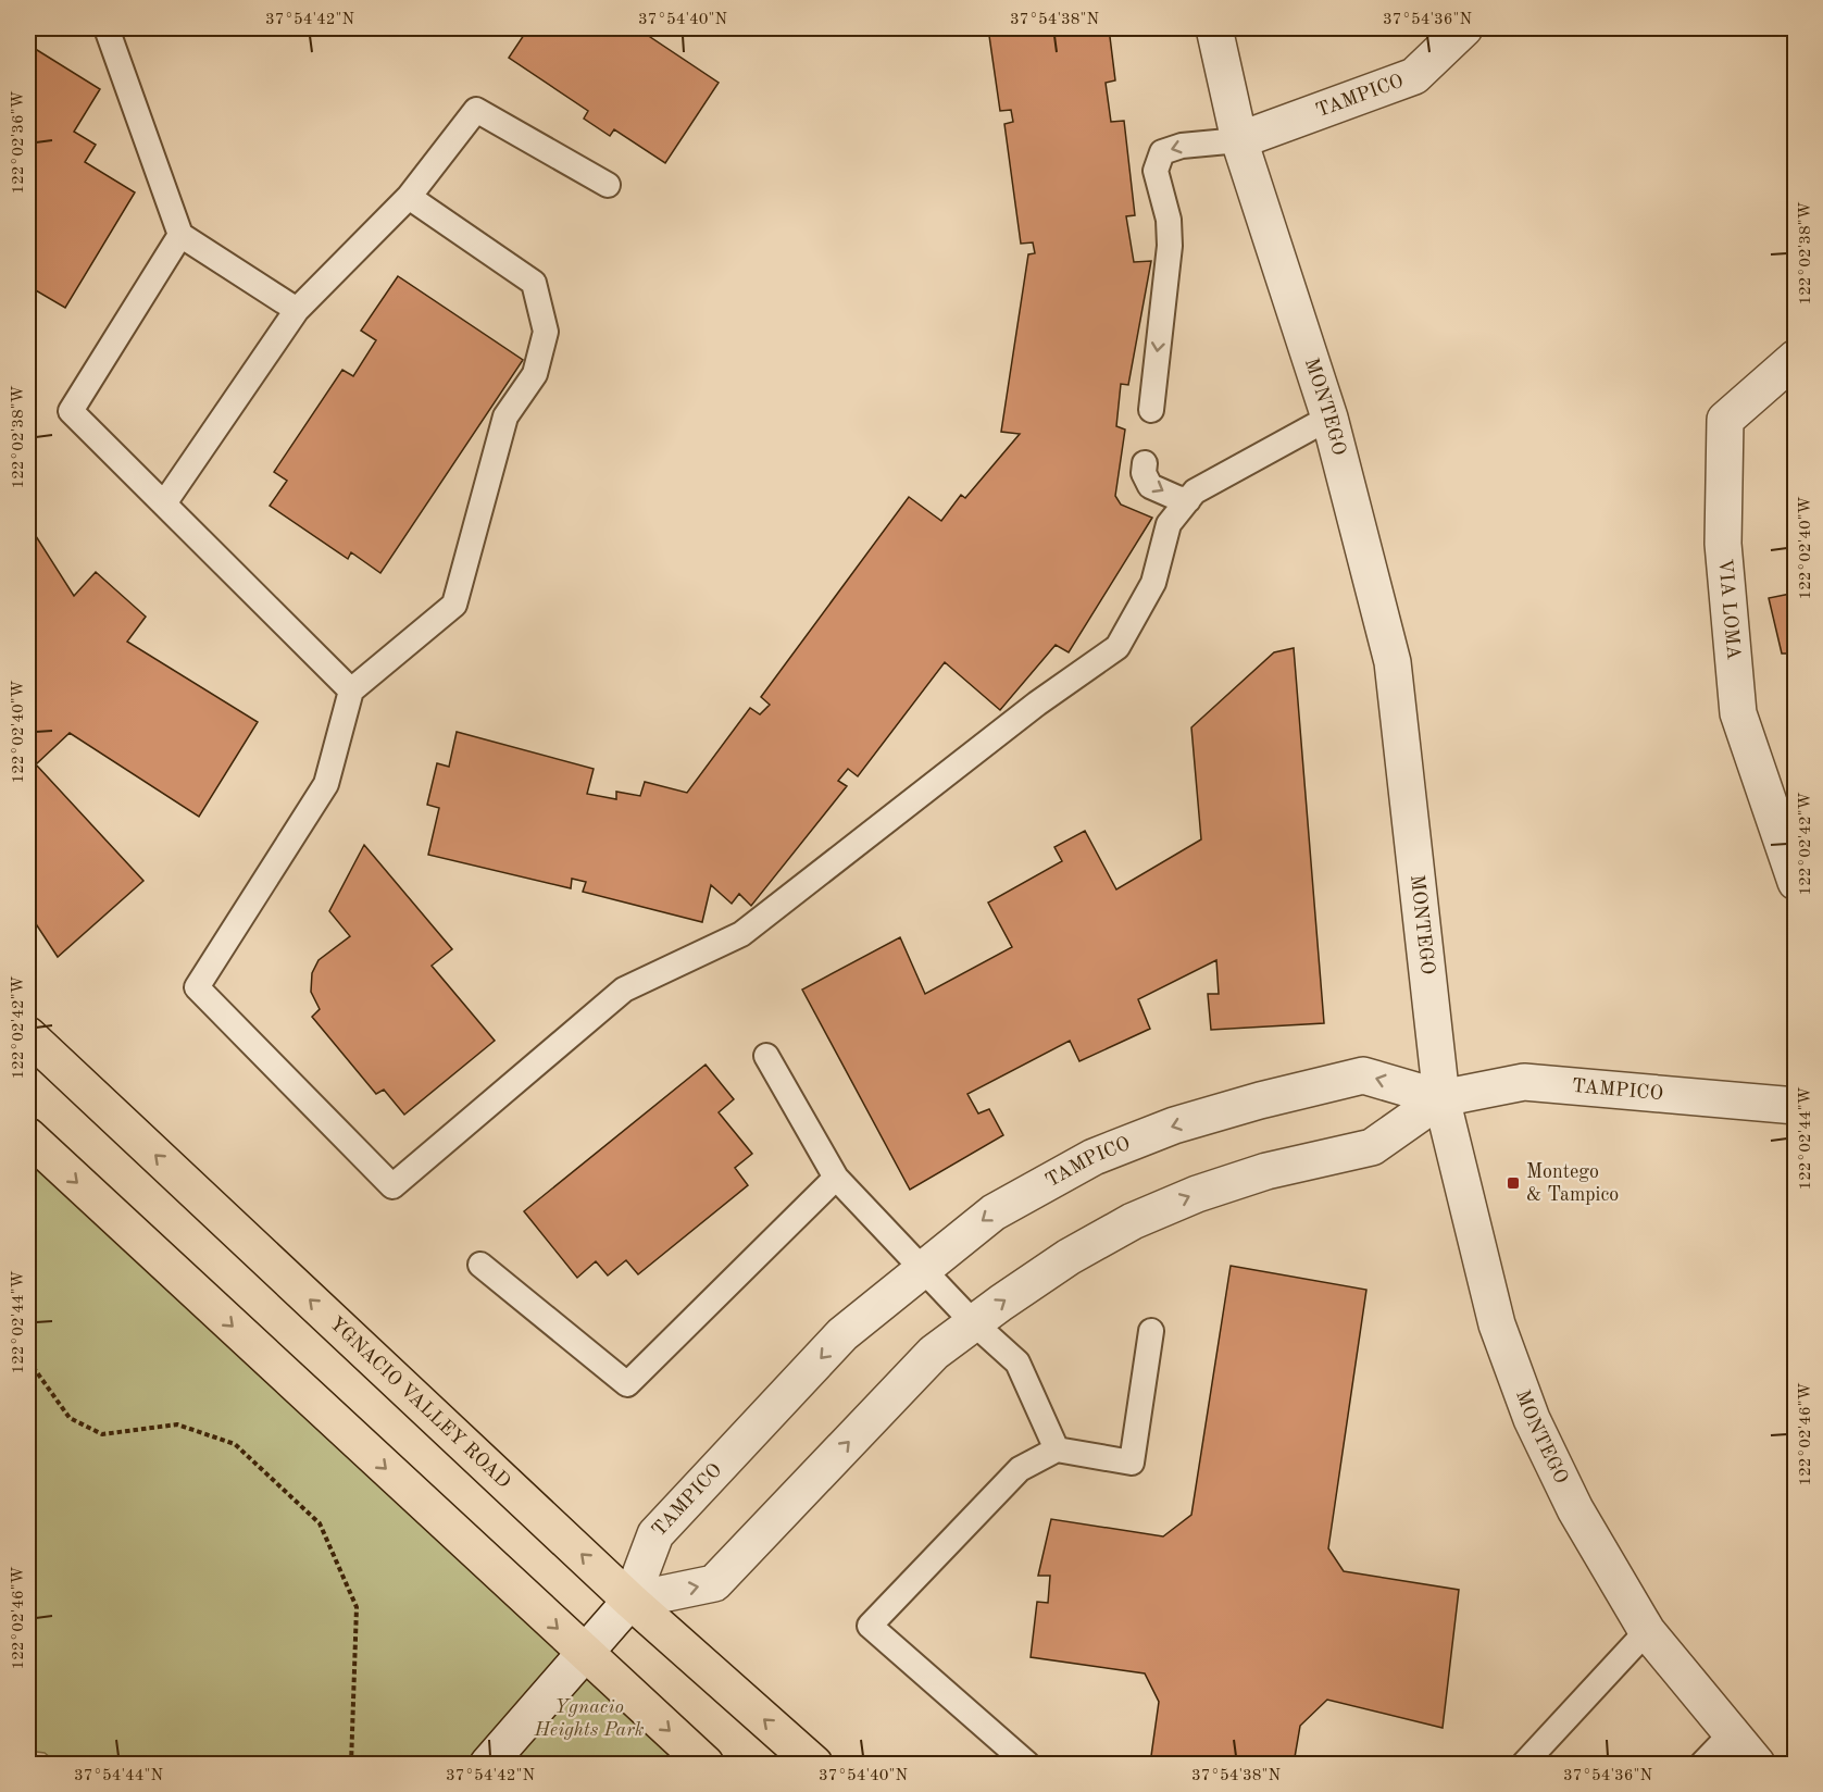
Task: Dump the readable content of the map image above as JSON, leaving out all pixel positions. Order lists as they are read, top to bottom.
{
  "streets": {
    "highway": ["YGNACIO VALLEY ROAD"],
    "street": ["TAMPICO", "MONTEGO", "VIA LOMA"]
  },
  "crossings": [
    ["TAMPICO", "MONTEGO"],
    ["TAMPICO", "YGNACIO VALLEY ROAD"]
  ],
  "parks": ["Ygnacio Heights Park"],
  "places": {
    "transit": ["Montego & Tampico"]
  },
  "coordinates": [
    "37°54'42\"N",
    "37°54'40\"N",
    "37°54'38\"N",
    "37°54'36\"N",
    "122°02'36\"W",
    "122°02'38\"W",
    "122°02'40\"W",
    "122°02'42\"W",
    "122°02'44\"W",
    "122°02'46\"W",
    "37°54'44\"N"
  ]
}
